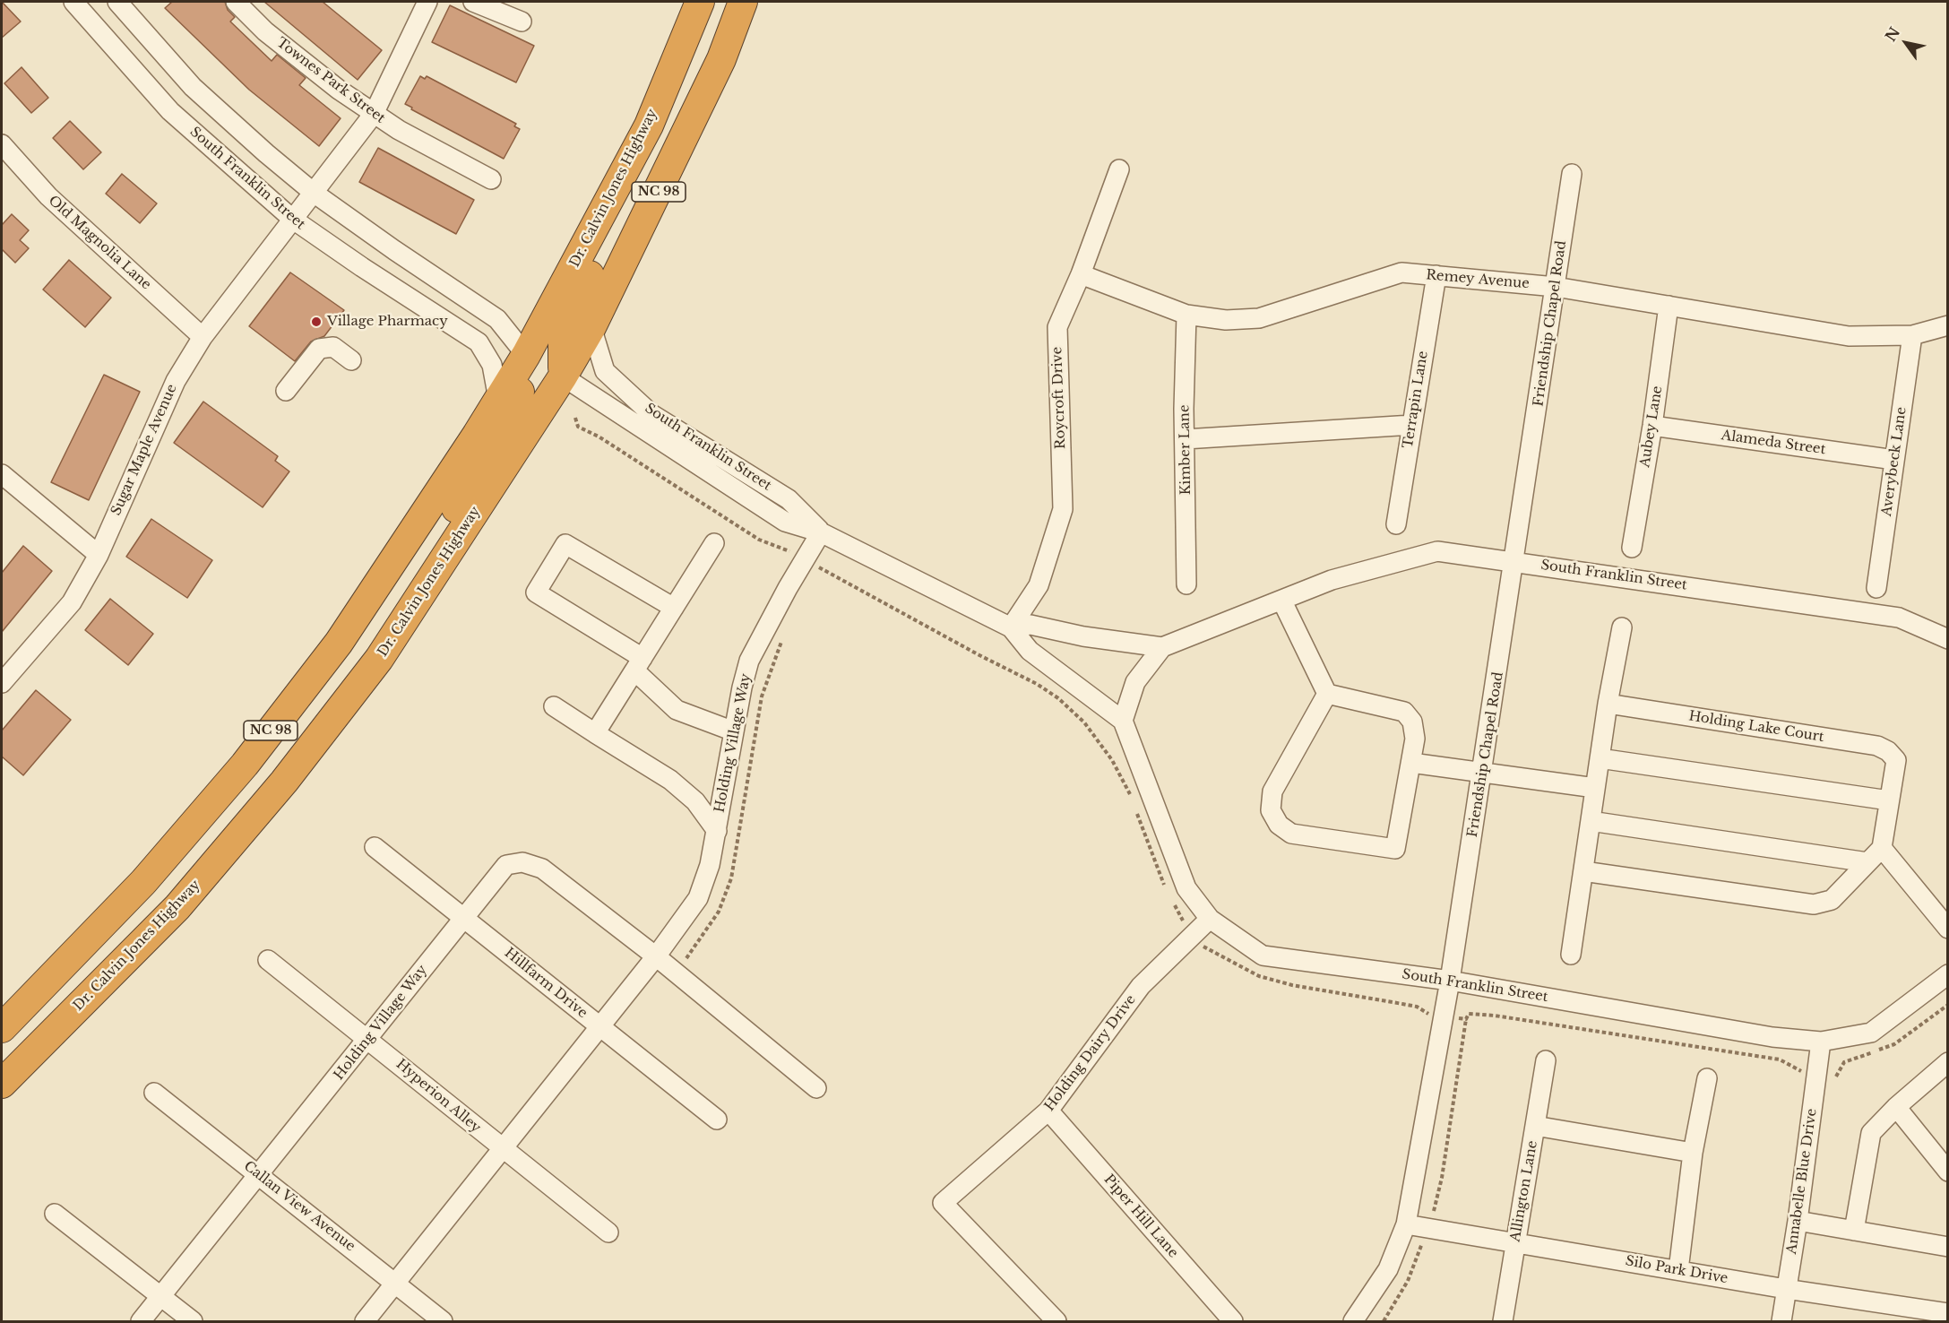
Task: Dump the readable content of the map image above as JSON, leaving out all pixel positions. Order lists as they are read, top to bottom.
{
  "streets": {
    "highway": ["Dr. Calvin Jones Highway", "NC 98"],
    "street": [
      "Townes Park Street",
      "South Franklin Street",
      "Old Magnolia Lane",
      "Remey Avenue",
      "Friendship Chapel Road",
      "Roycroft Drive",
      "Terrapin Lane",
      "Aubey Lane",
      "Alameda Street",
      "Sugar Maple Avenue",
      "Kimber Lane",
      "Averybeck Lane",
      "Holding Lake Court",
      "Holding Village Way",
      "Hillfarm Drive",
      "Holding Dairy Drive",
      "Hyperion Alley",
      "Annabelle Blue Drive",
      "Allington Lane",
      "Callan View Avenue",
      "Piper Hill Lane",
      "Silo Park Drive"
    ]
  },
  "crossings": [
    ["Townes Park Street", "Sugar Maple Avenue"],
    ["South Franklin Street", "Dr. Calvin Jones Highway"],
    ["South Franklin Street", "Friendship Chapel Road"],
    ["South Franklin Street", "Roycroft Drive"],
    ["South Franklin Street", "Sugar Maple Avenue"],
    ["South Franklin Street", "Holding Village Way"],
    ["South Franklin Street", "Holding Dairy Drive"],
    ["South Franklin Street", "Annabelle Blue Drive"],
    ["Old Magnolia Lane", "Sugar Maple Avenue"],
    ["Remey Avenue", "Friendship Chapel Road"],
    ["Remey Avenue", "Roycroft Drive"],
    ["Remey Avenue", "Terrapin Lane"],
    ["Remey Avenue", "Aubey Lane"],
    ["Remey Avenue", "Kimber Lane"],
    ["Remey Avenue", "Averybeck Lane"],
    ["Friendship Chapel Road", "Silo Park Drive"],
    ["Aubey Lane", "Alameda Street"],
    ["Alameda Street", "Averybeck Lane"],
    ["Holding Village Way", "Hillfarm Drive"],
    ["Holding Village Way", "Hyperion Alley"],
    ["Holding Village Way", "Callan View Avenue"],
    ["Holding Dairy Drive", "Piper Hill Lane"],
    ["Annabelle Blue Drive", "Silo Park Drive"],
    ["Allington Lane", "Silo Park Drive"]
  ],
  "places": ["Village Pharmacy"],
  "north": "top left"
}
